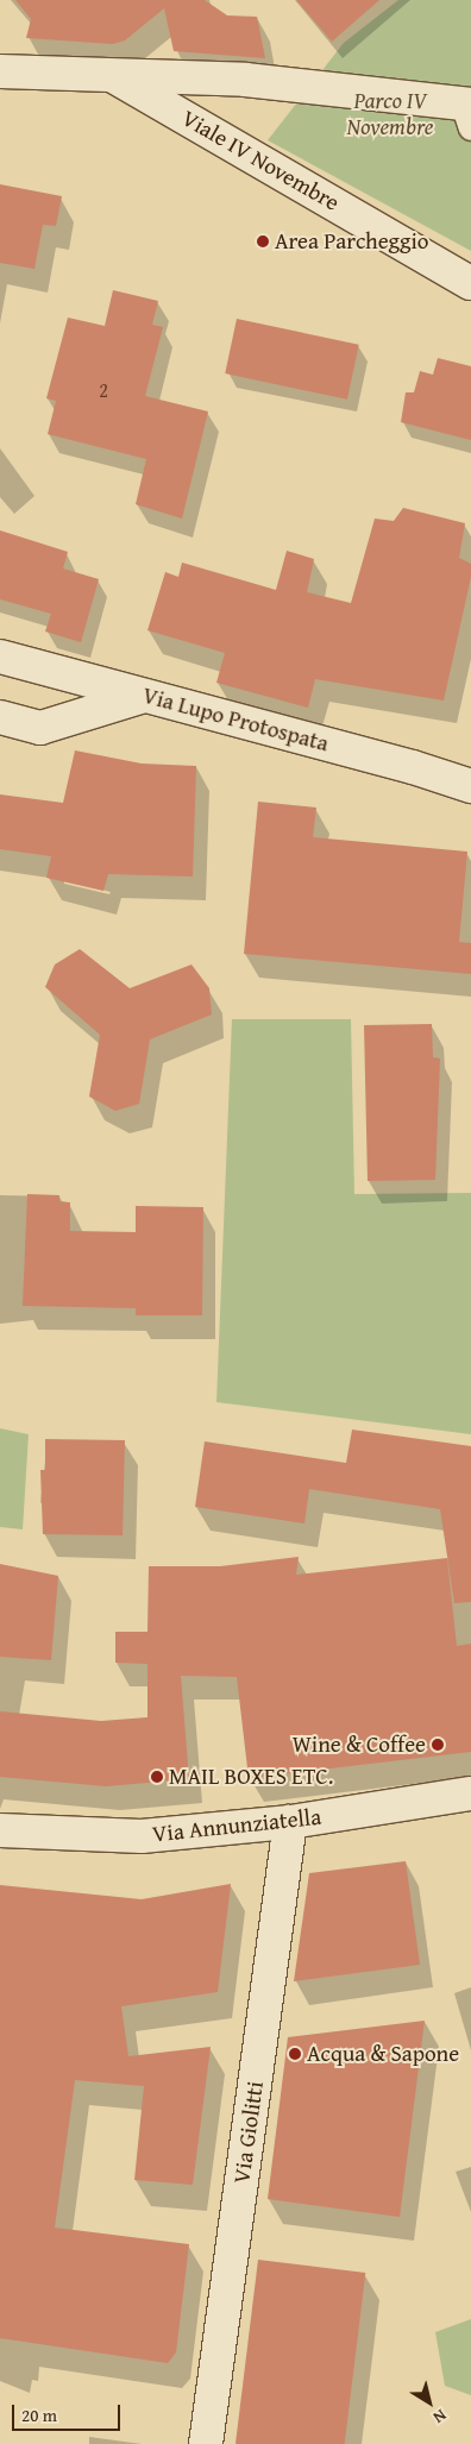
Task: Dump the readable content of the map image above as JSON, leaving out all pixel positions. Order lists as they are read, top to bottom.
{
  "streets": {
    "street": [
      "Viale IV Novembre",
      "Via Lupo Protospata",
      "Via Annunziatella",
      "Via Giolitti"
    ]
  },
  "crossings": [
    ["Via Annunziatella", "Via Giolitti"]
  ],
  "parks": ["Parco IV Novembre"],
  "places": [
    "Area Parcheggio",
    "Wine & Coffee",
    "MAIL BOXES ETC.",
    "Acqua & Sapone"
  ],
  "house_numbers": ["2"],
  "scale_bar": "20 m",
  "north": "bottom right"
}
